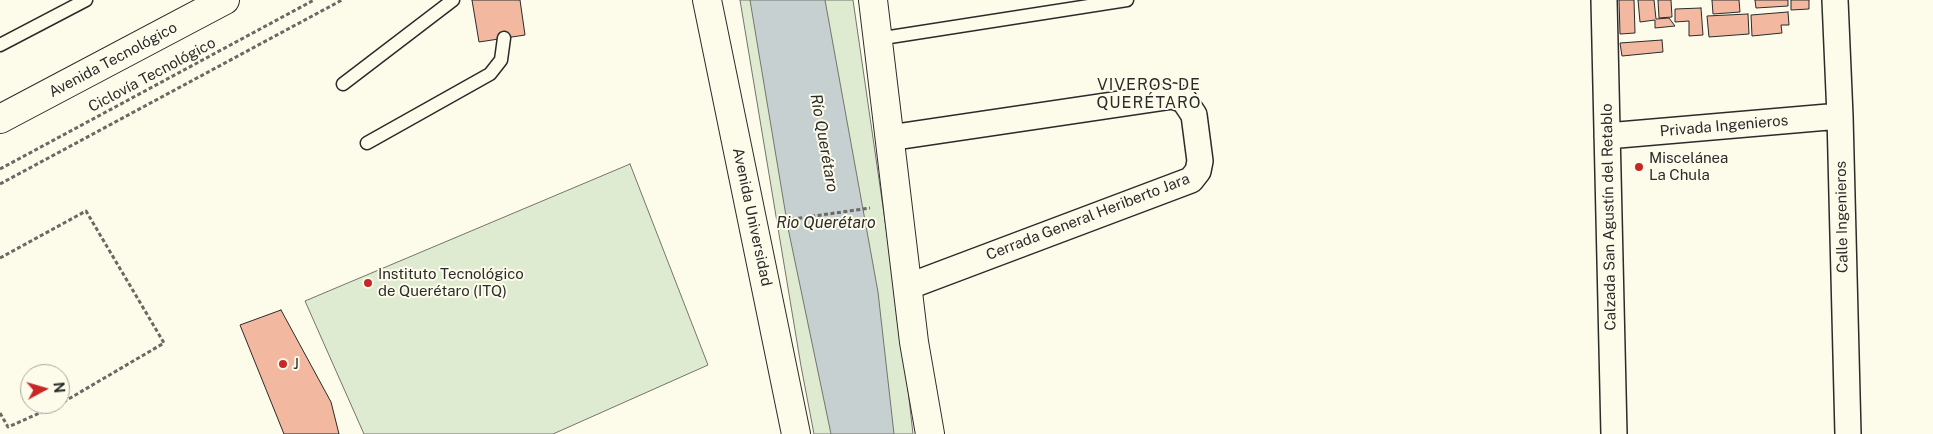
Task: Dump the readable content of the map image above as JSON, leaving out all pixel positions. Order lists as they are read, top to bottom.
{
  "streets": {
    "main road": ["Avenida Tecnológico", "Avenida Universidad"],
    "street": [
      "Privada Ingenieros",
      "Cerrada General Heriberto Jara",
      "Calzada San Agustín del Retablo",
      "Calle Ingenieros"
    ],
    "path": ["Ciclovía Tecnológico"]
  },
  "crossings": [
    ["Privada Ingenieros", "Calzada San Agustín del Retablo"],
    ["Privada Ingenieros", "Calle Ingenieros"]
  ],
  "districts": ["VIVEROS DE QUERÉTARO"],
  "water": ["Río Querétaro", "Rio Querétaro"],
  "places": ["Miscelánea La Chula", "Instituto Tecnológico de Querétaro (ITQ)", "J"],
  "north": "right"
}
